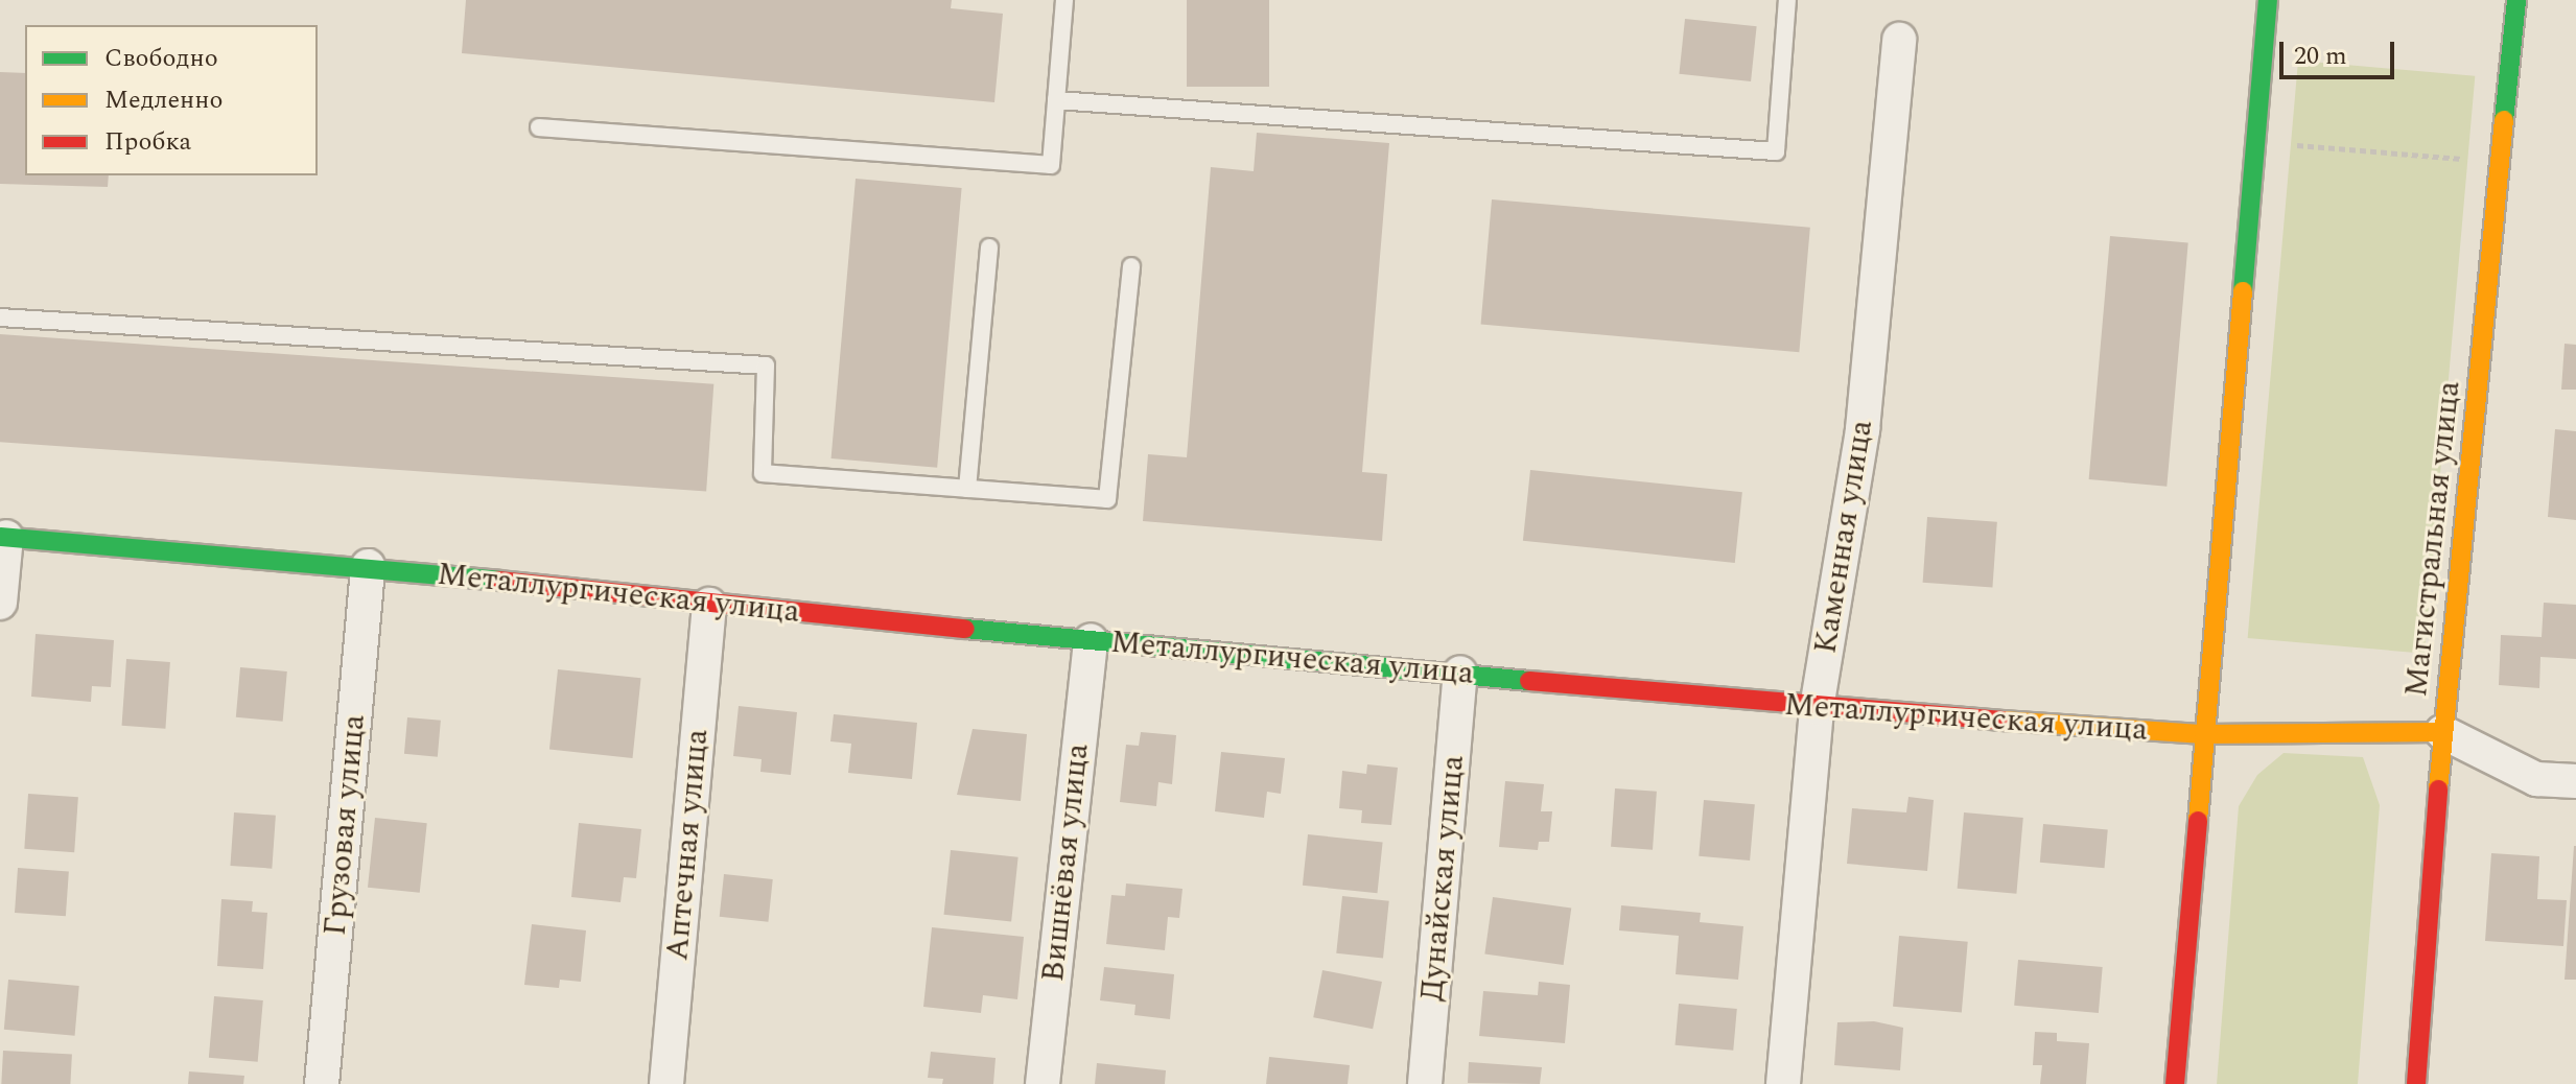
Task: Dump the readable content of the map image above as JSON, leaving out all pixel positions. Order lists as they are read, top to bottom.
{
  "streets": {
    "street": [
      "Каменная улица",
      "Магистральная улица",
      "Металлургическая улица",
      "Грузовая улица",
      "Аптечная улица",
      "Вишнёвая улица",
      "Дунайская улица"
    ]
  },
  "crossings": [
    ["Каменная улица", "Металлургическая улица"],
    ["Магистральная улица", "Металлургическая улица"],
    ["Металлургическая улица", "Грузовая улица"],
    ["Металлургическая улица", "Аптечная улица"],
    ["Металлургическая улица", "Вишнёвая улица"],
    ["Металлургическая улица", "Дунайская улица"]
  ],
  "legend": ["Свободно", "Медленно", "Пробка"],
  "scale_bar": "20 m"
}
